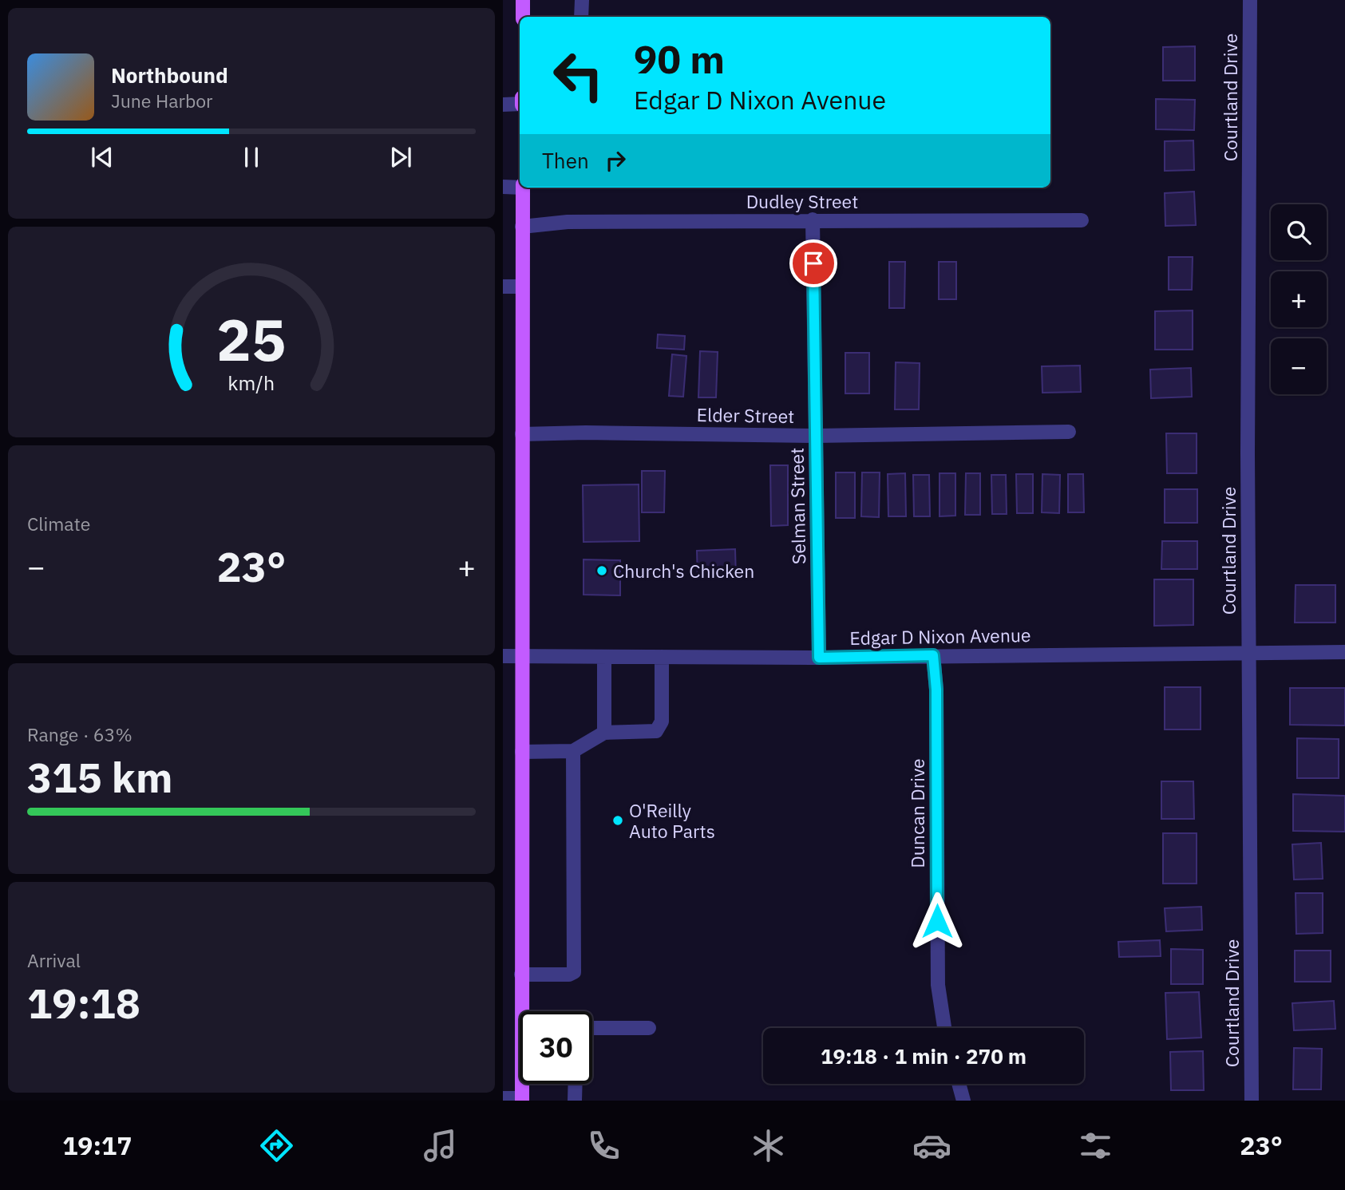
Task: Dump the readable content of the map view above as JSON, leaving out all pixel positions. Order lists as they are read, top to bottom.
{
  "streets": {
    "street": [
      "Courtland Drive",
      "Dudley Street",
      "Elder Street",
      "Selman Street",
      "Edgar D Nixon Avenue",
      "Duncan Drive"
    ]
  },
  "crossings": [
    ["Courtland Drive", "Edgar D Nixon Avenue"],
    ["Dudley Street", "Selman Street"],
    ["Elder Street", "Selman Street"],
    ["Selman Street", "Edgar D Nixon Avenue"],
    ["Edgar D Nixon Avenue", "Duncan Drive"]
  ],
  "places": ["Church's Chicken", "O'Reilly Auto Parts"],
  "page": {
    "turn": ["90 m", "Edgar D Nixon Avenue"],
    "song": ["Northbound", "June Harbor"],
    "then": "Then",
    "map_buttons": ["+", "−"],
    "tile": [
      "Climate",
      ["Range · 63%", "315 km"],
      ["Arrival", "19:18"]
    ],
    "heat": ["−", "23°", "+"],
    "limit": "30",
    "trip": "19:18 · 1 min · 270 m",
    "tabs": ["19:17", "23°"],
    "gauge": ["25", "km/h"]
  }
}
